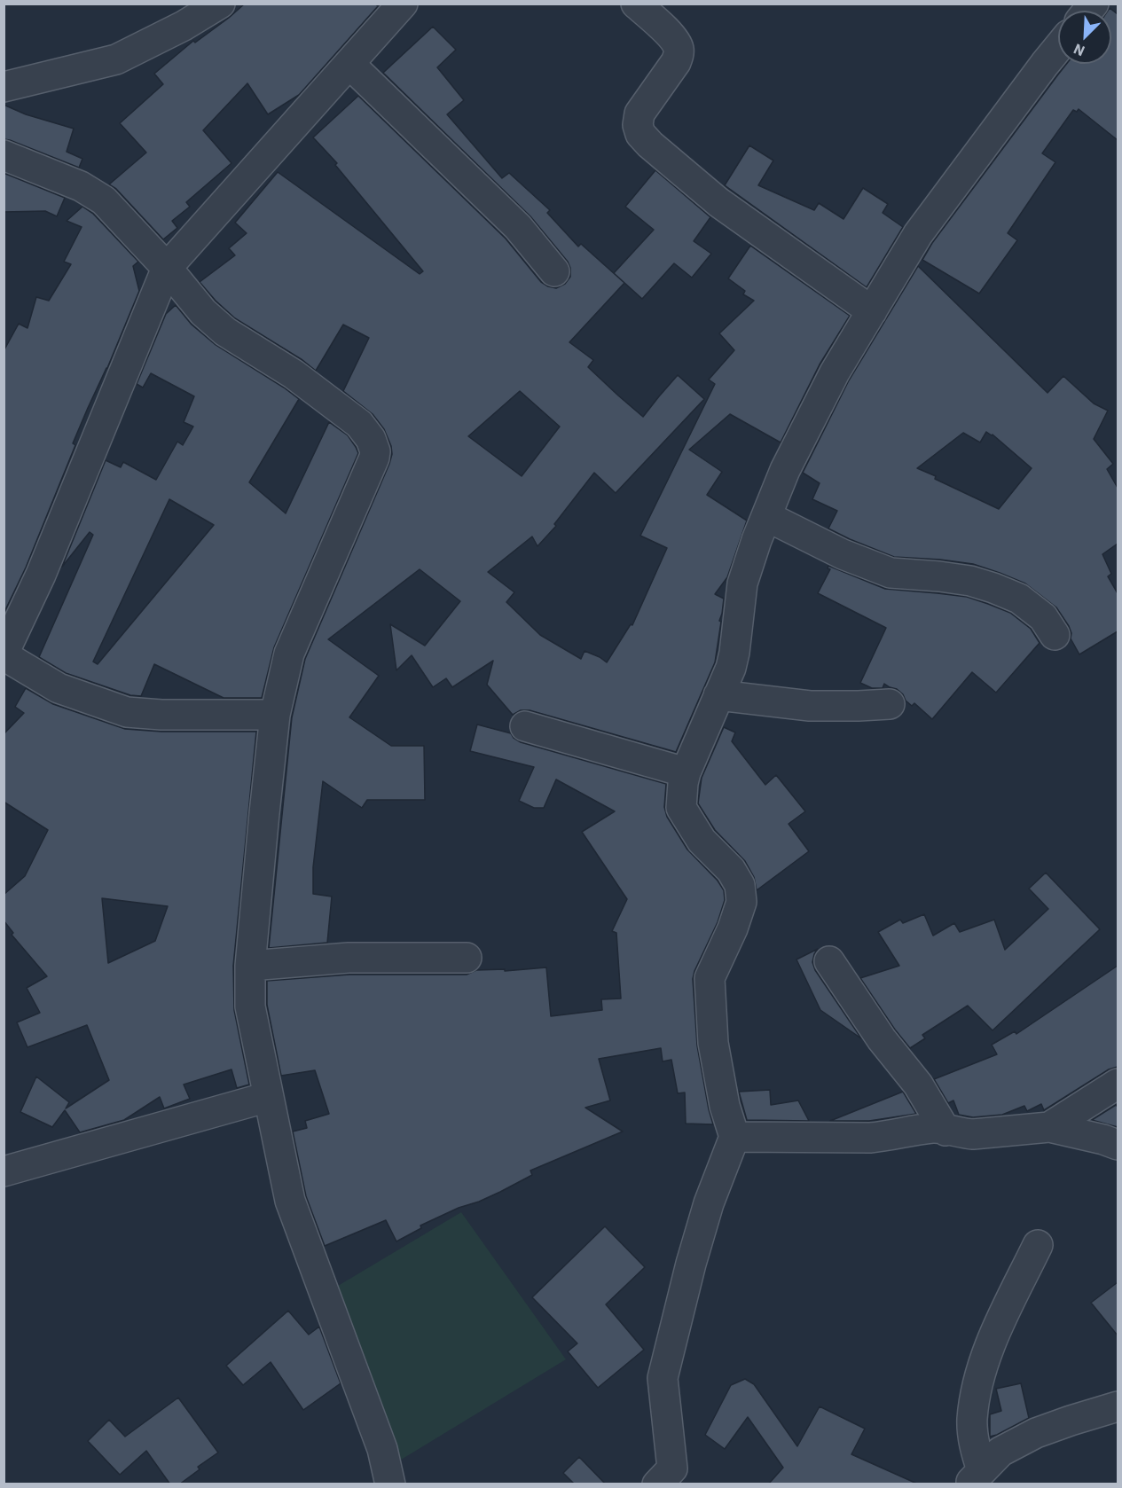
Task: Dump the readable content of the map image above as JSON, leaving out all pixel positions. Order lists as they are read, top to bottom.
{
  "north": "bottom left"
}
